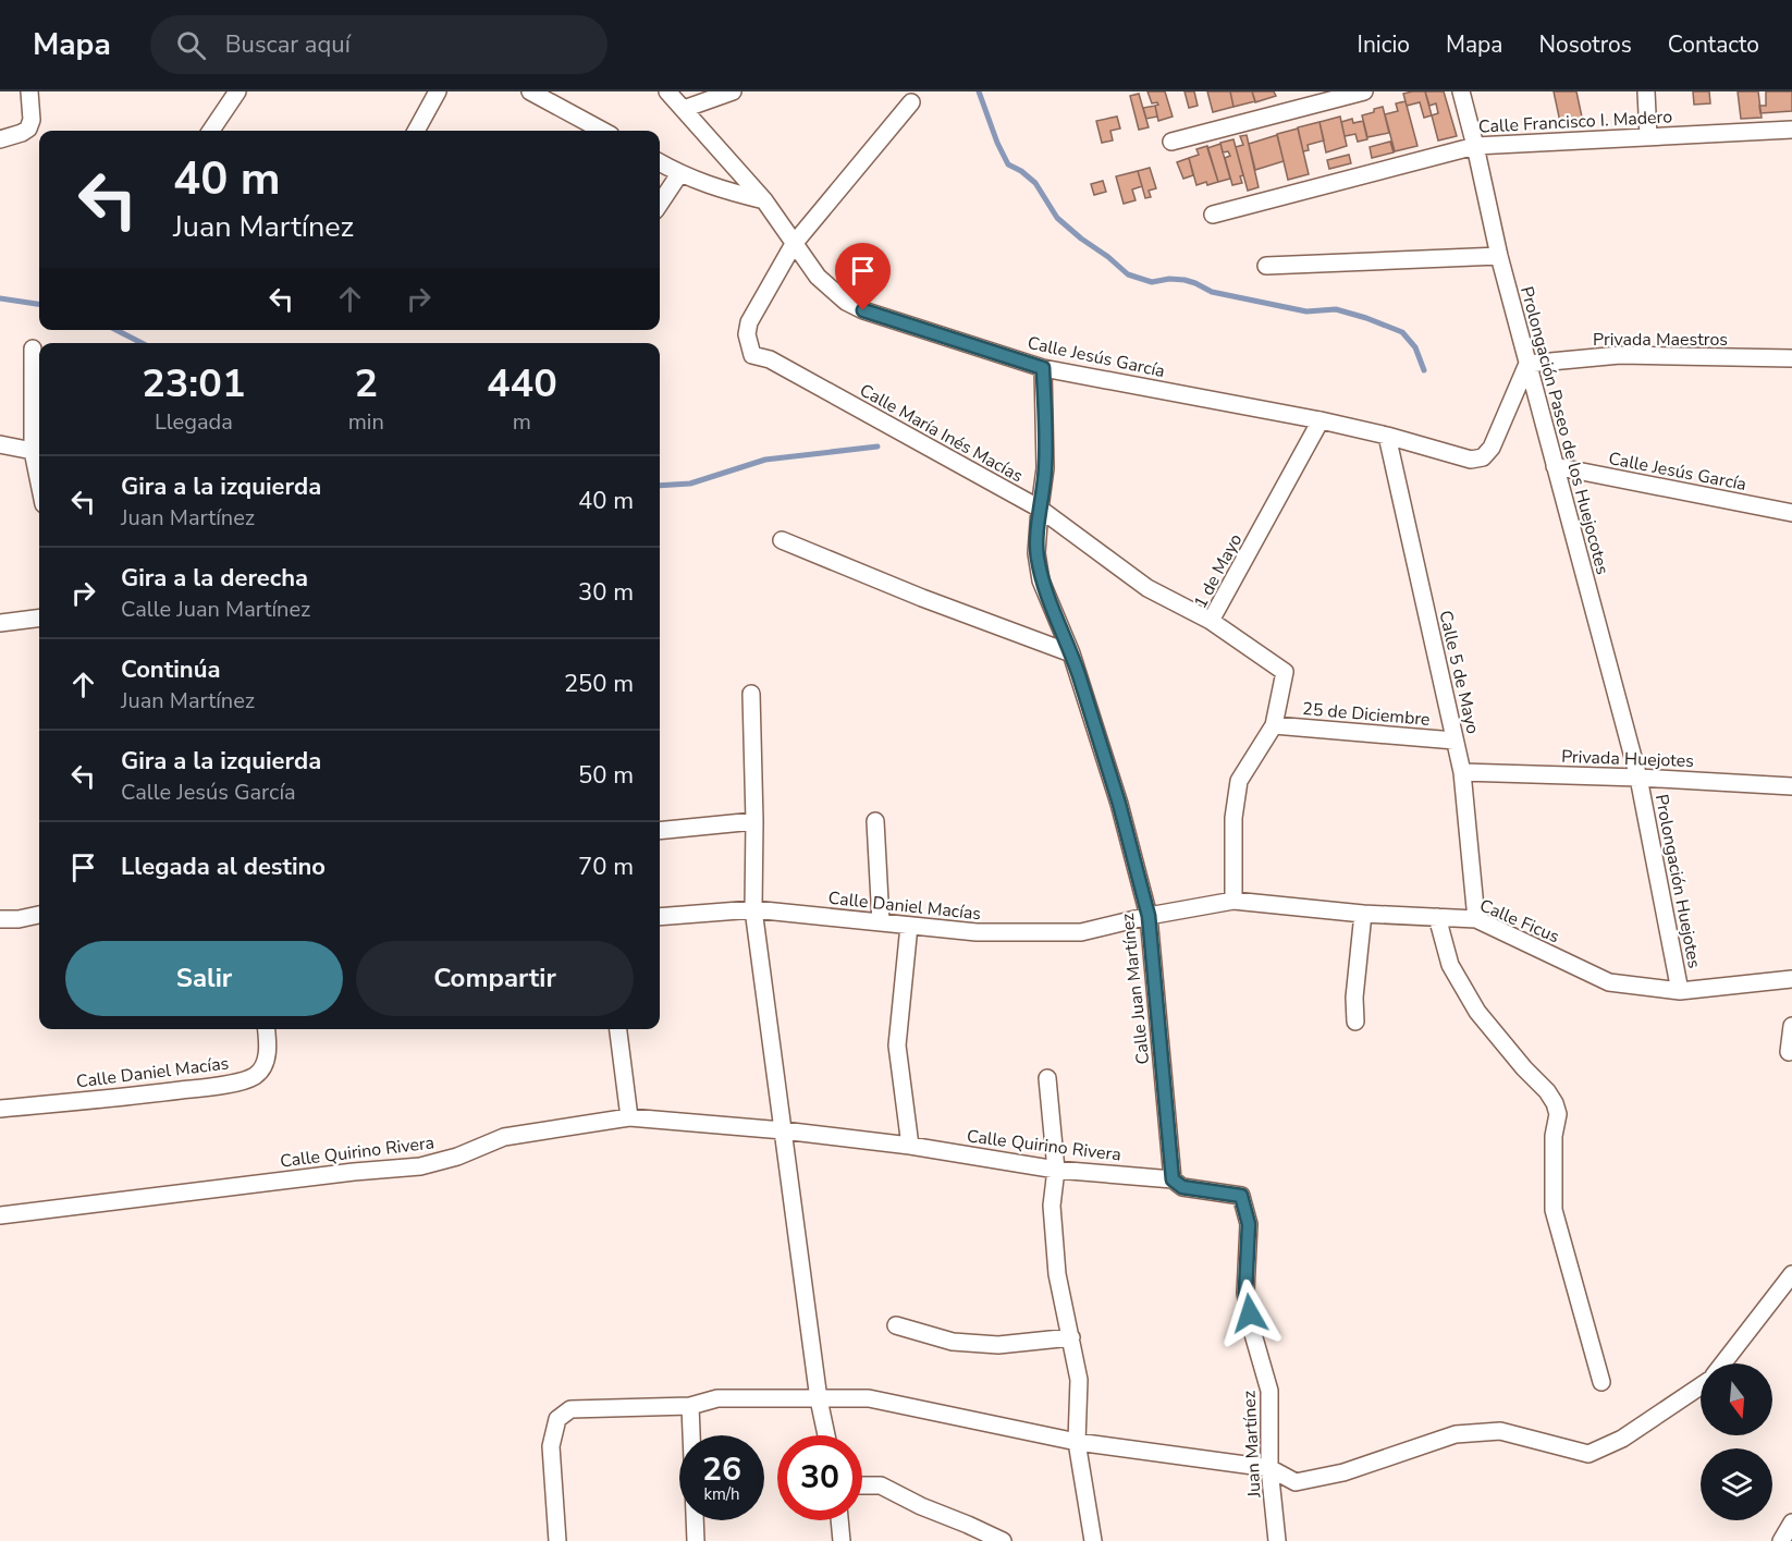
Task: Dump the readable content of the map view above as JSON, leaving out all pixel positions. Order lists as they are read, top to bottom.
{
  "streets": {
    "street": [
      "Calle Francisco I. Madero",
      "Privada Maestros",
      "Calle Jesús García",
      "Prolongación Paseo de los Huejocotes",
      "Calle María Inés Macías",
      "1 de Mayo",
      "Calle 5 de Mayo",
      "25 de Diciembre",
      "Privada Huejotes",
      "Prolongación Huejotes",
      "Calle Daniel Macías",
      "Calle Ficus",
      "Calle Juan Martínez",
      "Calle Quirino Rivera",
      "Juan Martínez"
    ]
  },
  "crossings": [
    ["Calle Francisco I. Madero", "Prolongación Paseo de los Huejocotes"],
    ["Privada Maestros", "Calle Jesús García"],
    ["Privada Maestros", "Prolongación Paseo de los Huejocotes"],
    ["Calle Jesús García", "Prolongación Paseo de los Huejocotes"],
    ["Calle Jesús García", "Calle María Inés Macías"],
    ["Calle Jesús García", "1 de Mayo"],
    ["Calle Jesús García", "Calle 5 de Mayo"],
    ["Prolongación Paseo de los Huejocotes", "Privada Huejotes"],
    ["Prolongación Paseo de los Huejocotes", "Prolongación Huejotes"],
    ["Calle María Inés Macías", "1 de Mayo"],
    ["Calle María Inés Macías", "Calle Juan Martínez"],
    ["1 de Mayo", "25 de Diciembre"],
    ["1 de Mayo", "Calle Ficus"],
    ["Calle 5 de Mayo", "25 de Diciembre"],
    ["Calle 5 de Mayo", "Privada Huejotes"],
    ["Calle 5 de Mayo", "Calle Ficus"],
    ["Privada Huejotes", "Prolongación Huejotes"],
    ["Prolongación Huejotes", "Calle Ficus"],
    ["Calle Daniel Macías", "Calle Ficus"],
    ["Calle Daniel Macías", "Calle Juan Martínez"],
    ["Calle Ficus", "Calle Juan Martínez"],
    ["Calle Juan Martínez", "Calle Quirino Rivera"],
    ["Calle Juan Martínez", "Juan Martínez"],
    ["Calle Quirino Rivera", "Juan Martínez"]
  ],
  "north": "bottom",
  "page": {
    "header": "Mapa",
    "search": "Buscar aquí",
    "nav": [
      "Inicio",
      "Mapa",
      "Nosotros",
      "Contacto"
    ],
    "turn": ["40 m", "Juan Martínez"],
    "eta": [
      "23:01",
      "Llegada",
      "2",
      "min",
      "440",
      "m"
    ],
    "list": [
      {
        "name": "Gira a la izquierda",
        "note": "Juan Martínez",
        "value": "40 m"
      },
      {
        "name": "Gira a la derecha",
        "note": "Calle Juan Martínez",
        "value": "30 m"
      },
      {
        "name": "Continúa",
        "note": "Juan Martínez",
        "value": "250 m"
      },
      {
        "name": "Gira a la izquierda",
        "note": "Calle Jesús García",
        "value": "50 m"
      },
      {
        "name": "Llegada al destino",
        "value": "70 m"
      }
    ],
    "buttons": ["Salir", "Compartir"],
    "speed": "26 km/h",
    "limit": "30"
  }
}
